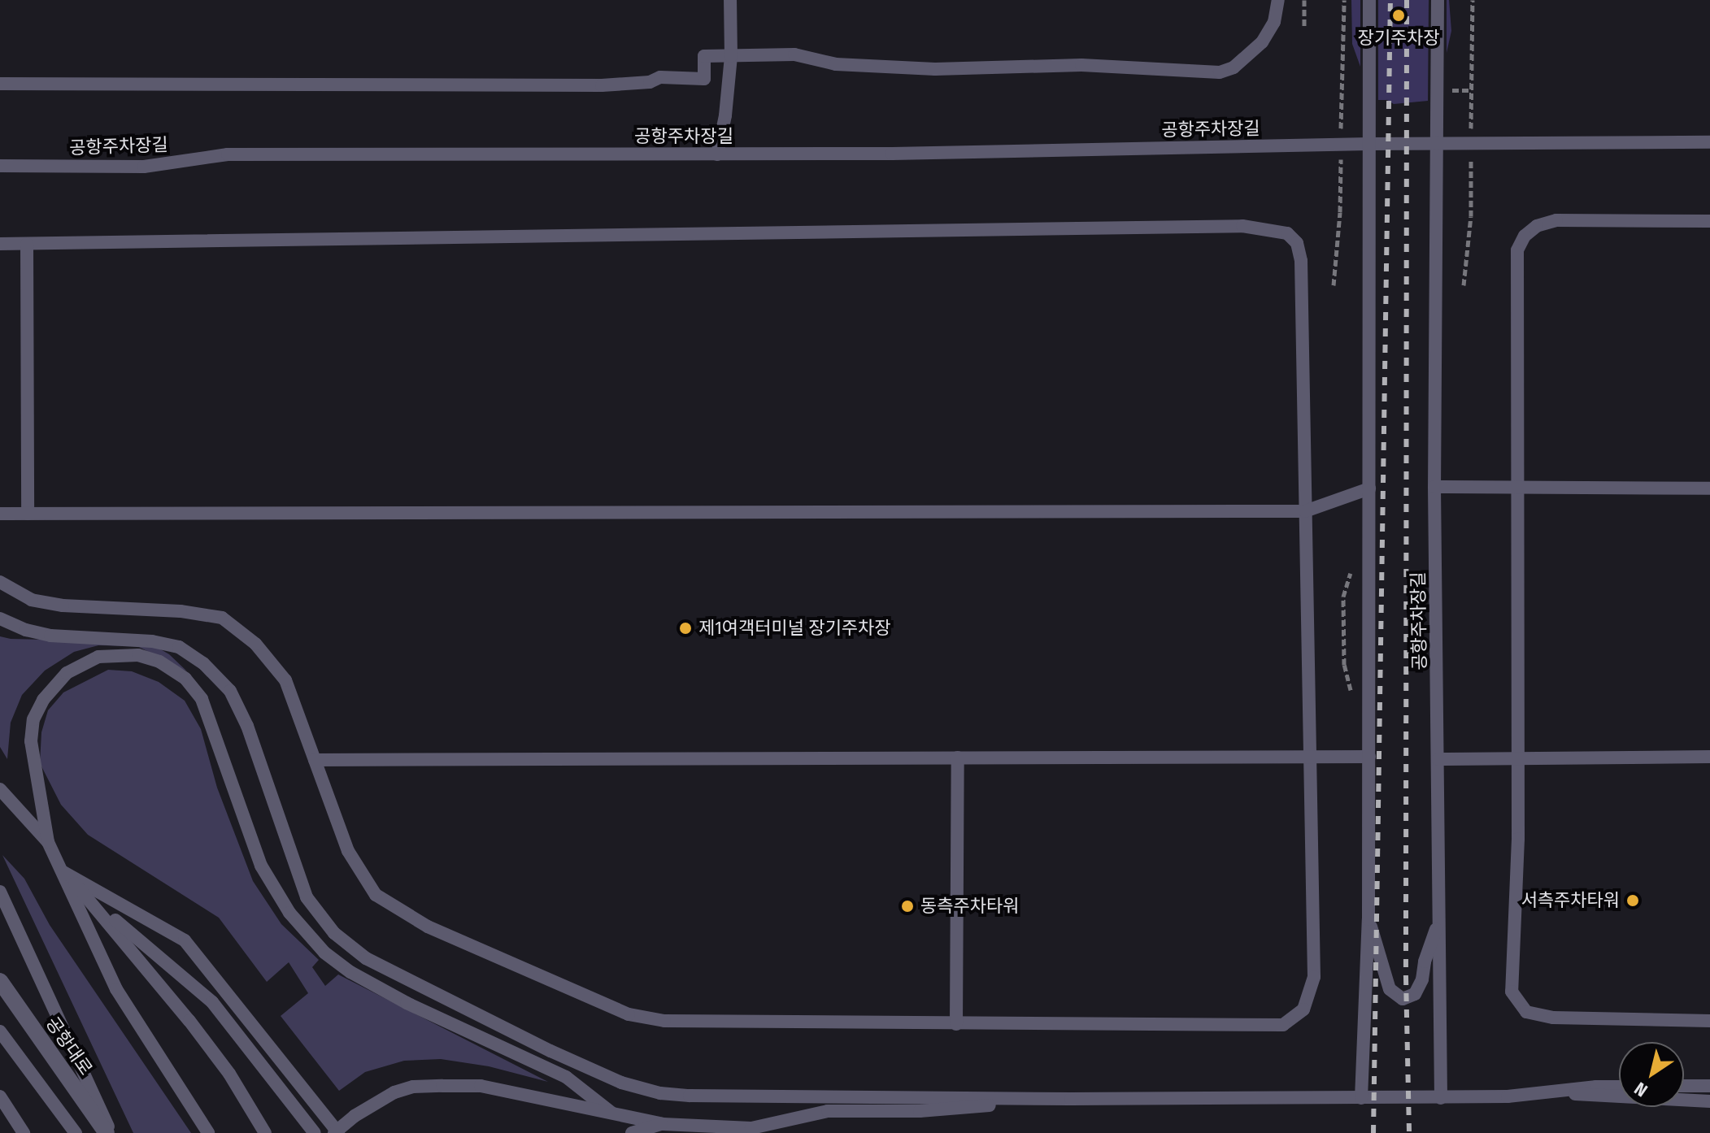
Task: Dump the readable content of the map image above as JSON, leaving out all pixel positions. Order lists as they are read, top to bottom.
{
  "streets": {
    "street": ["공항대로"],
    "lane": ["공항주차장길"]
  },
  "places": [
    "장기주차장",
    "제1여객터미널 장기주차장",
    "서측주차타워",
    "동측주차타워"
  ],
  "north": "bottom left"
}
